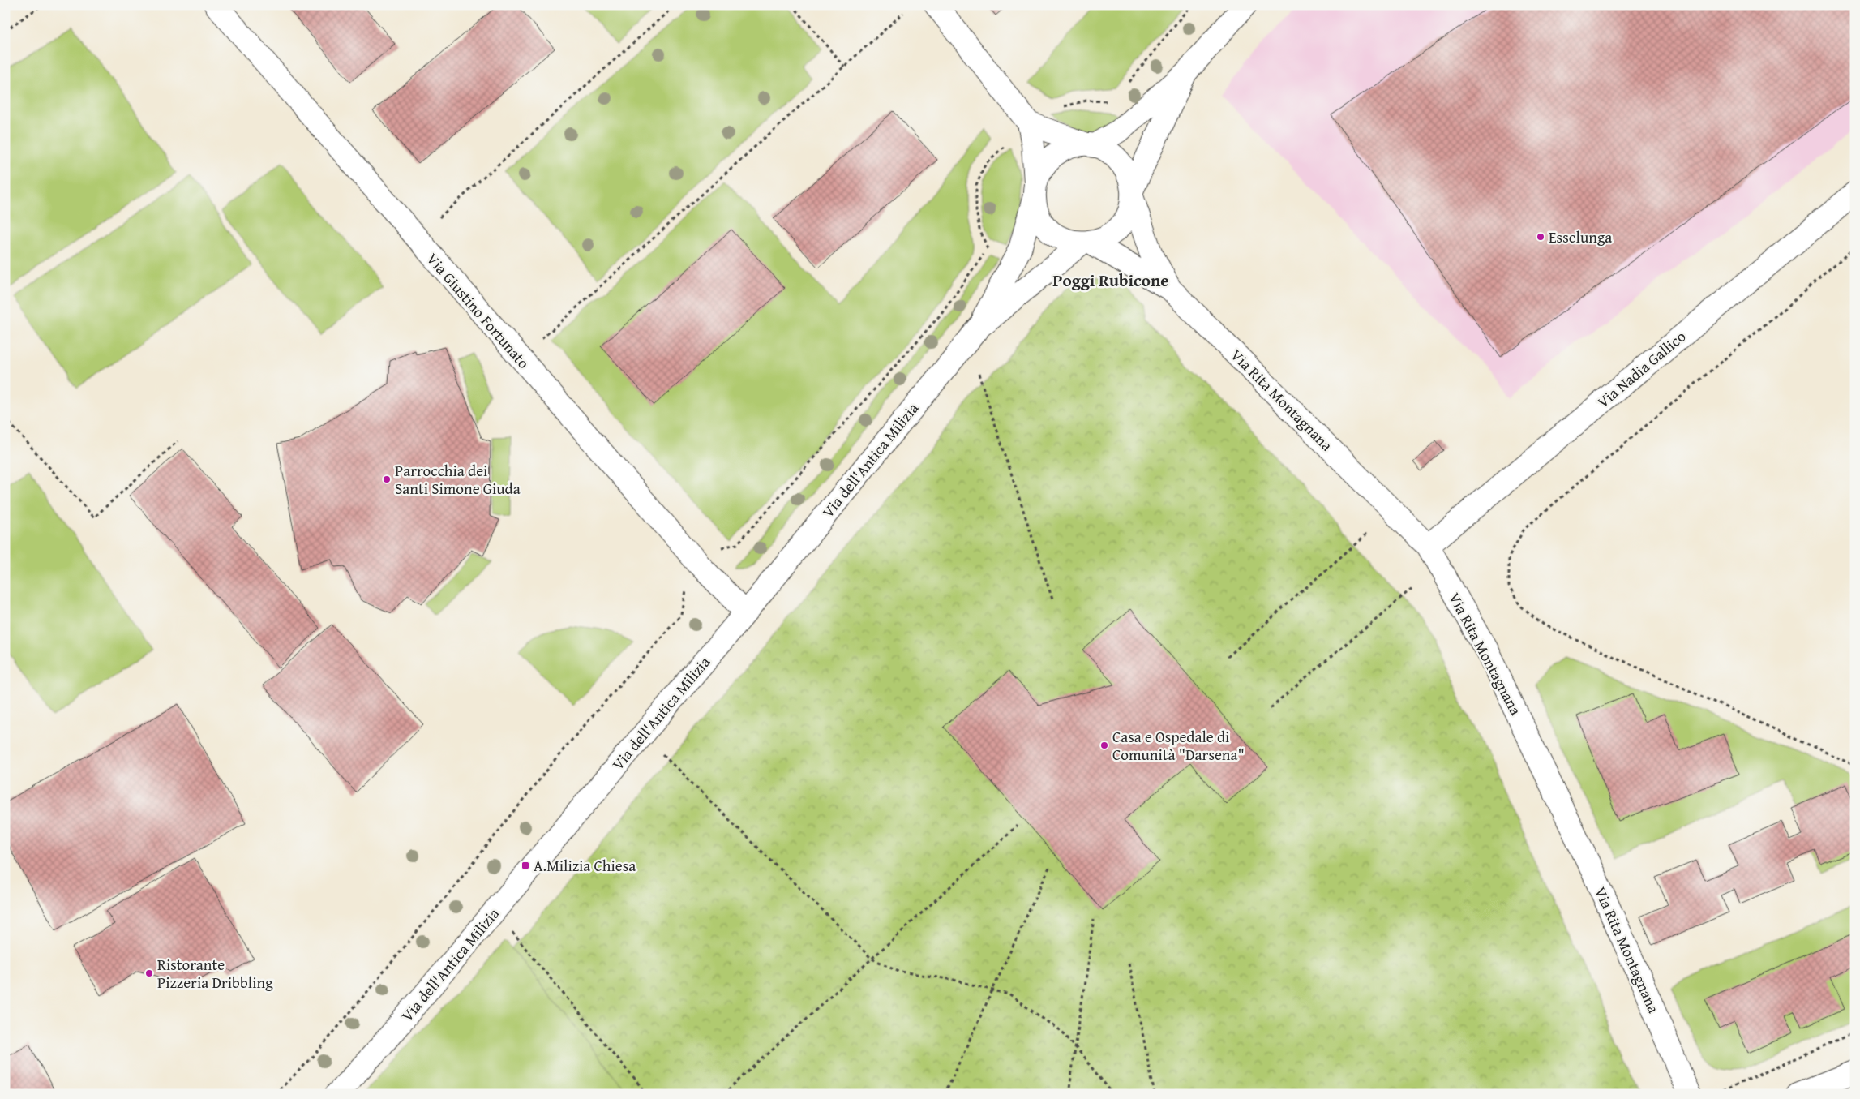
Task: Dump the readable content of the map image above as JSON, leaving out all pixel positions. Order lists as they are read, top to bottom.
{
  "streets": {
    "street": [
      "Via Giustino Fortunato",
      "Via Nadia Gallico",
      "Via Rita Montagnana",
      "Via dell'Antica Milizia"
    ]
  },
  "crossings": [
    ["Via Giustino Fortunato", "Via dell'Antica Milizia"],
    ["Via Nadia Gallico", "Via Rita Montagnana"],
    ["Via Rita Montagnana", "Via dell'Antica Milizia"]
  ],
  "districts": ["Poggi Rubicone"],
  "places": {
    "other": [
      "Esselunga",
      "Parrocchia dei Santi Simone Giuda",
      "Casa e Ospedale di Comunità \"Darsena\"",
      "Ristorante Pizzeria Dribbling"
    ],
    "transit": ["A.Milizia Chiesa"]
  }
}
